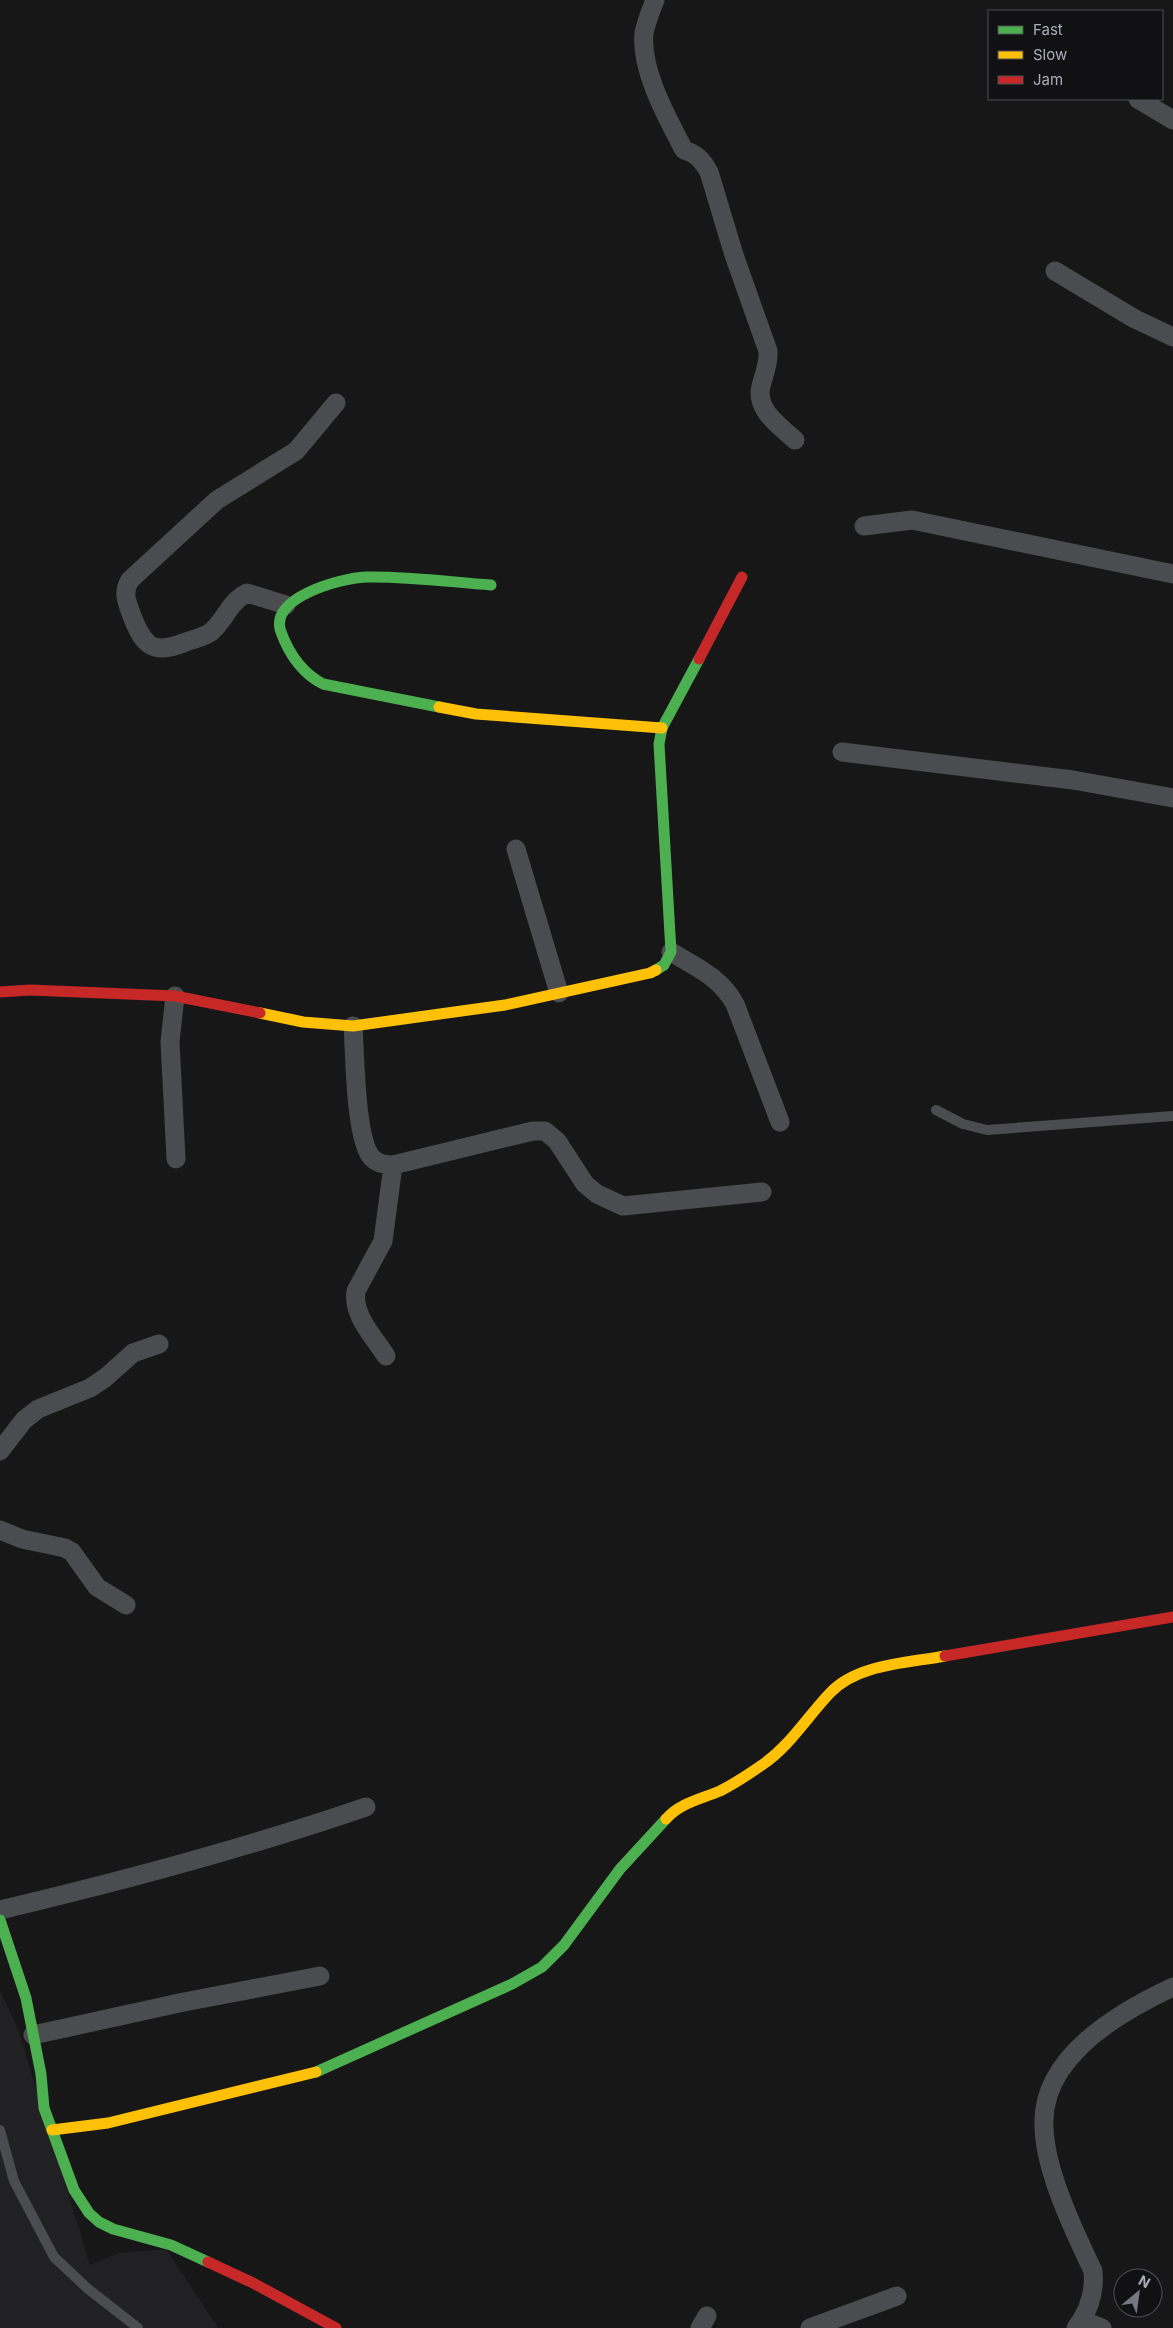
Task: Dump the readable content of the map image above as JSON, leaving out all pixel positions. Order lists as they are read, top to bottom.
{
  "legend": ["Fast", "Slow", "Jam"],
  "north": "top right"
}
